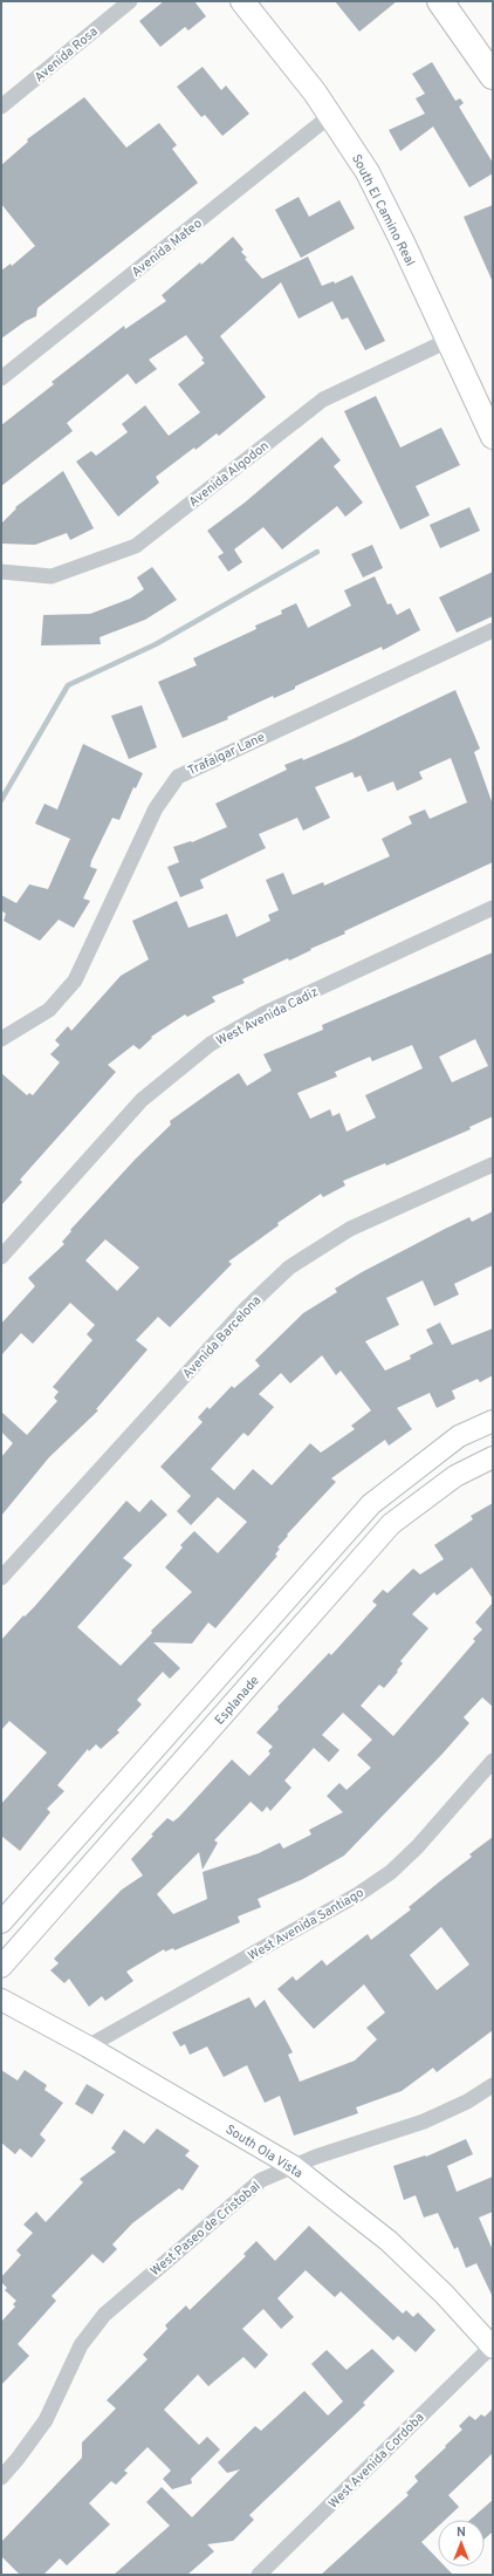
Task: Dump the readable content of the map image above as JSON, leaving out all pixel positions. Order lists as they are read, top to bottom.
{
  "streets": {
    "main road": ["South El Camino Real"],
    "street": [
      "Avenida Rosa",
      "Avenida Mateo",
      "Avenida Algodon",
      "Trafalgar Lane",
      "West Avenida Cadiz",
      "Avenida Barcelona",
      "Esplanade",
      "West Avenida Santiago",
      "South Ola Vista",
      "West Paseo de Cristobal",
      "West Avenida Cordoba"
    ]
  },
  "crossings": [
    ["South El Camino Real", "Avenida Mateo"],
    ["South El Camino Real", "Avenida Algodon"],
    ["West Avenida Santiago", "South Ola Vista"],
    ["South Ola Vista", "West Paseo de Cristobal"],
    ["South Ola Vista", "West Avenida Cordoba"]
  ],
  "north": "top"
}
